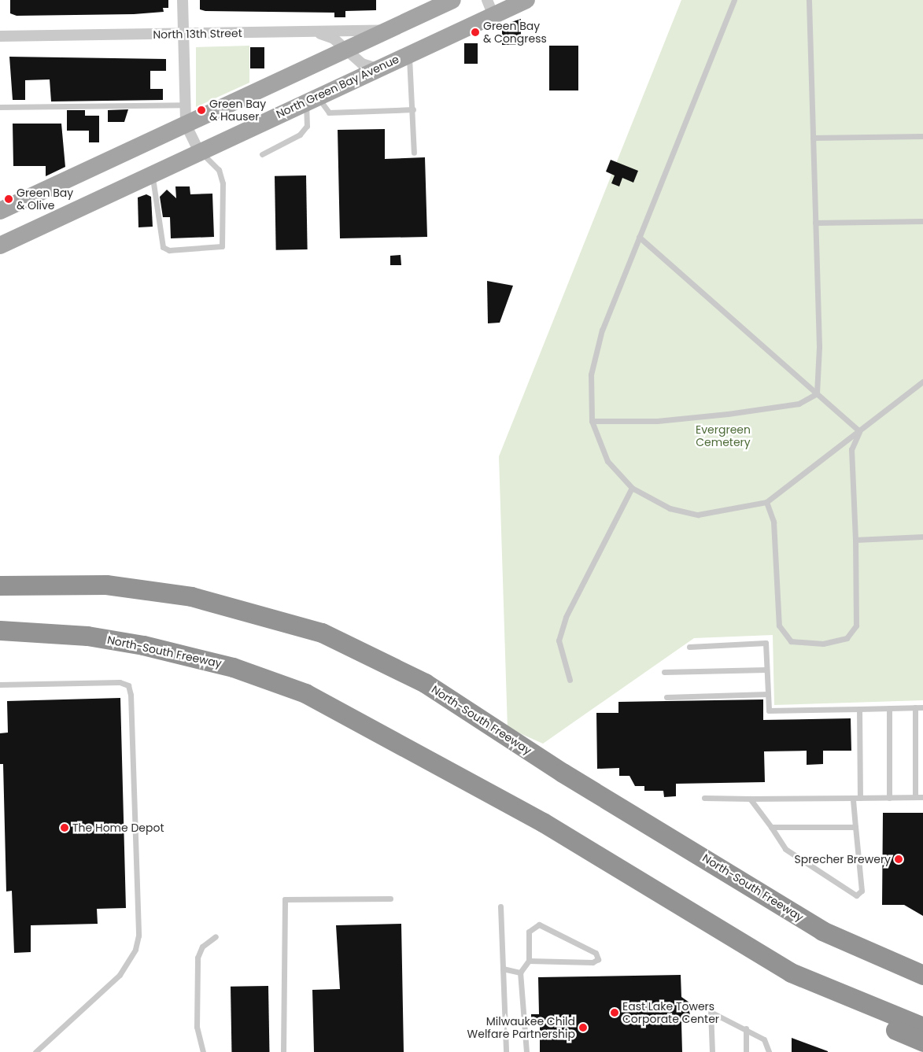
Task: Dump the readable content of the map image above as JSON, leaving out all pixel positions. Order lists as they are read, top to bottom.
{
  "streets": {
    "highway": ["North-South Freeway"],
    "main road": ["North Green Bay Avenue"],
    "street": ["North 13th Street"]
  },
  "parks": ["Evergreen Cemetery"],
  "places": [
    "Green Bay & Congress",
    "Green Bay & Hauser",
    "Green Bay & Olive",
    "The Home Depot",
    "Sprecher Brewery",
    "East Lake Towers Corporate Center",
    "Milwaukee Child Welfare Partnership"
  ]
}
